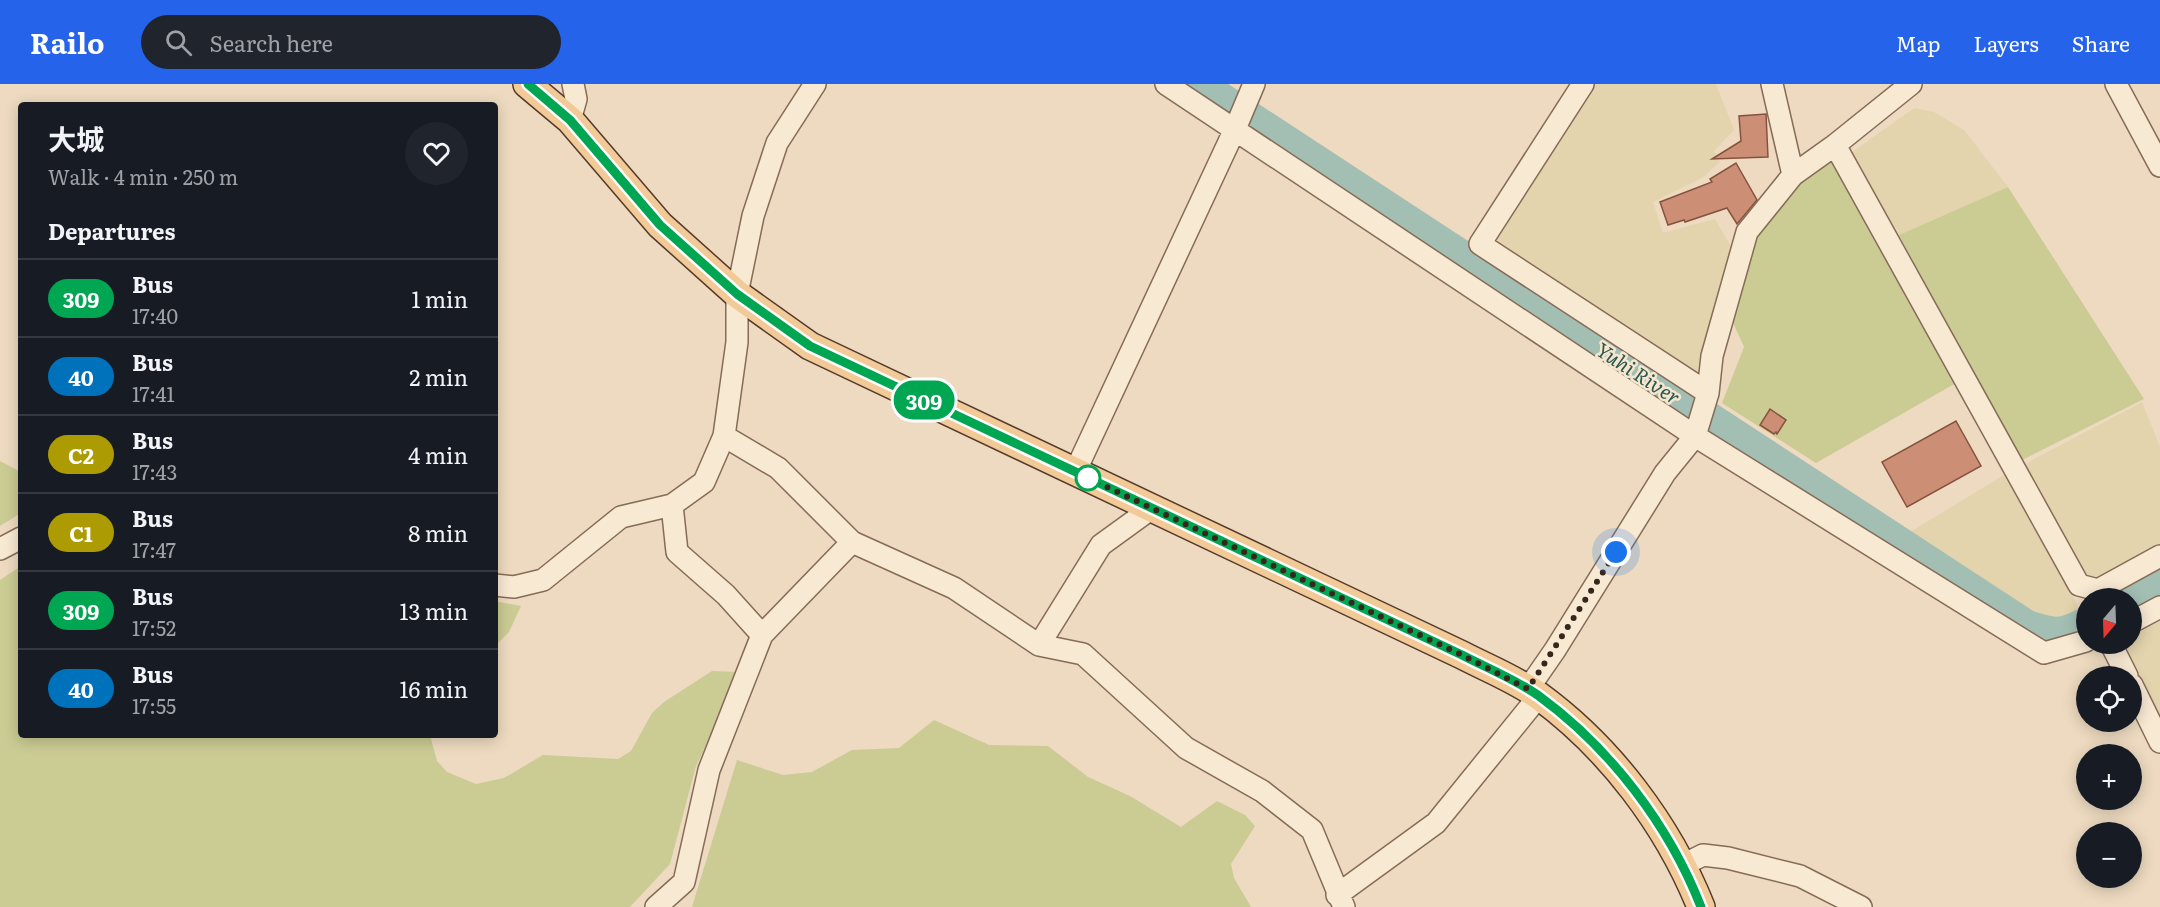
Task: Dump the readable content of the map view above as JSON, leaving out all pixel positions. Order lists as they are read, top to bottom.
{
  "water": ["Yuhi River"],
  "lines": ["bus line 309"],
  "north": "bottom",
  "page": {
    "header": "Railo",
    "search": "Search here",
    "nav": ["Map", "Layers", "Share"],
    "on_map": "309",
    "heading": [
      ["大城", "Walk · 4 min · 250 m"],
      "Departures"
    ],
    "list": [
      {
        "mark": "309",
        "name": "Bus",
        "note": "17:40",
        "value": "1 min"
      },
      {
        "mark": "40",
        "name": "Bus",
        "note": "17:41",
        "value": "2 min"
      },
      {
        "mark": "C2",
        "name": "Bus",
        "note": "17:43",
        "value": "4 min"
      },
      {
        "mark": "C1",
        "name": "Bus",
        "note": "17:47",
        "value": "8 min"
      },
      {
        "mark": "309",
        "name": "Bus",
        "note": "17:52",
        "value": "13 min"
      },
      {
        "mark": "40",
        "name": "Bus",
        "note": "17:55",
        "value": "16 min"
      }
    ],
    "map_buttons": ["+", "−"]
  }
}
